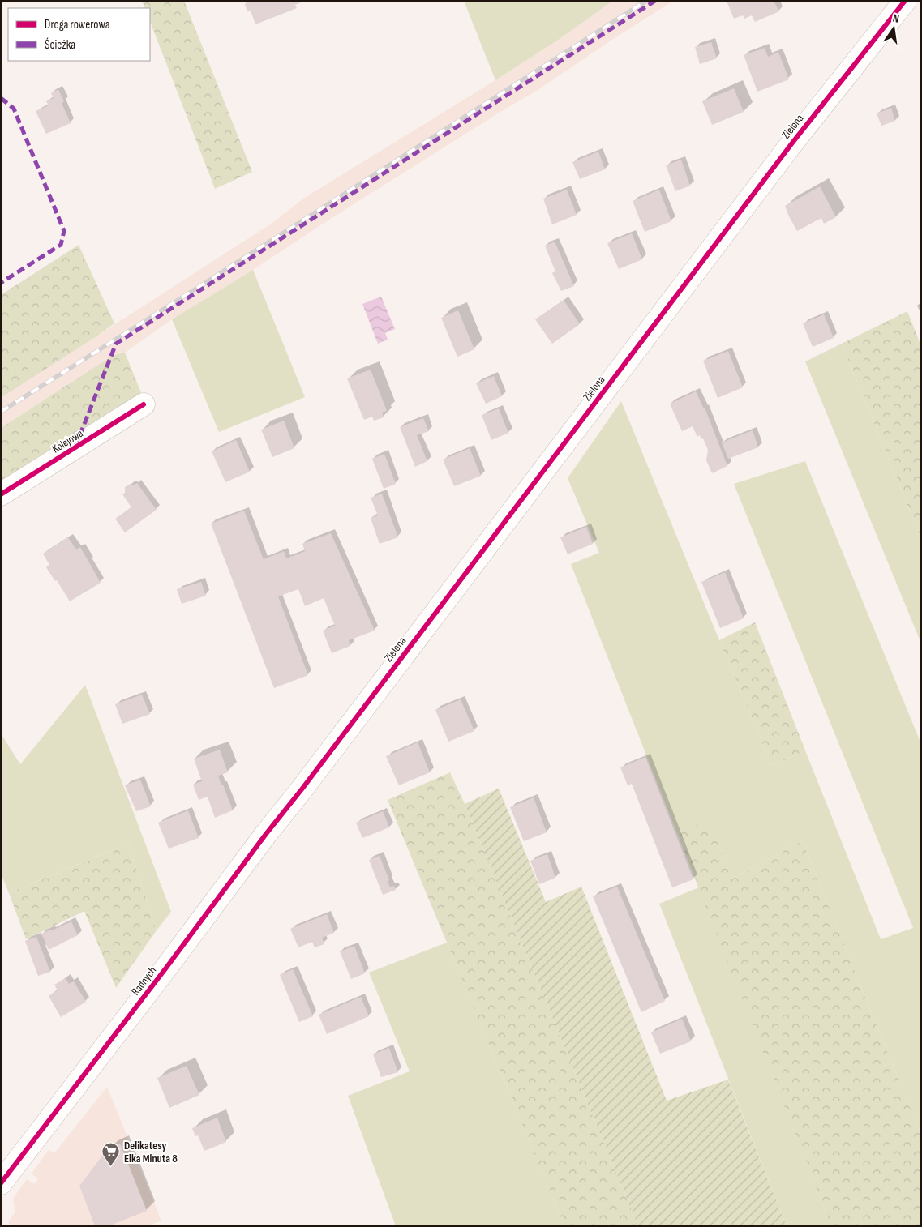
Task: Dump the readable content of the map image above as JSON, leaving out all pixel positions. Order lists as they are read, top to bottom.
{
  "streets": {
    "street": ["Zielona", "Kolejowa", "Radnych"]
  },
  "crossings": [
    ["Zielona", "Radnych"]
  ],
  "places": {
    "supermarket": ["Delikatesy Elka Minuta 8"]
  },
  "legend": ["Droga rowerowa", "Ścieżka"],
  "north": "top"
}
